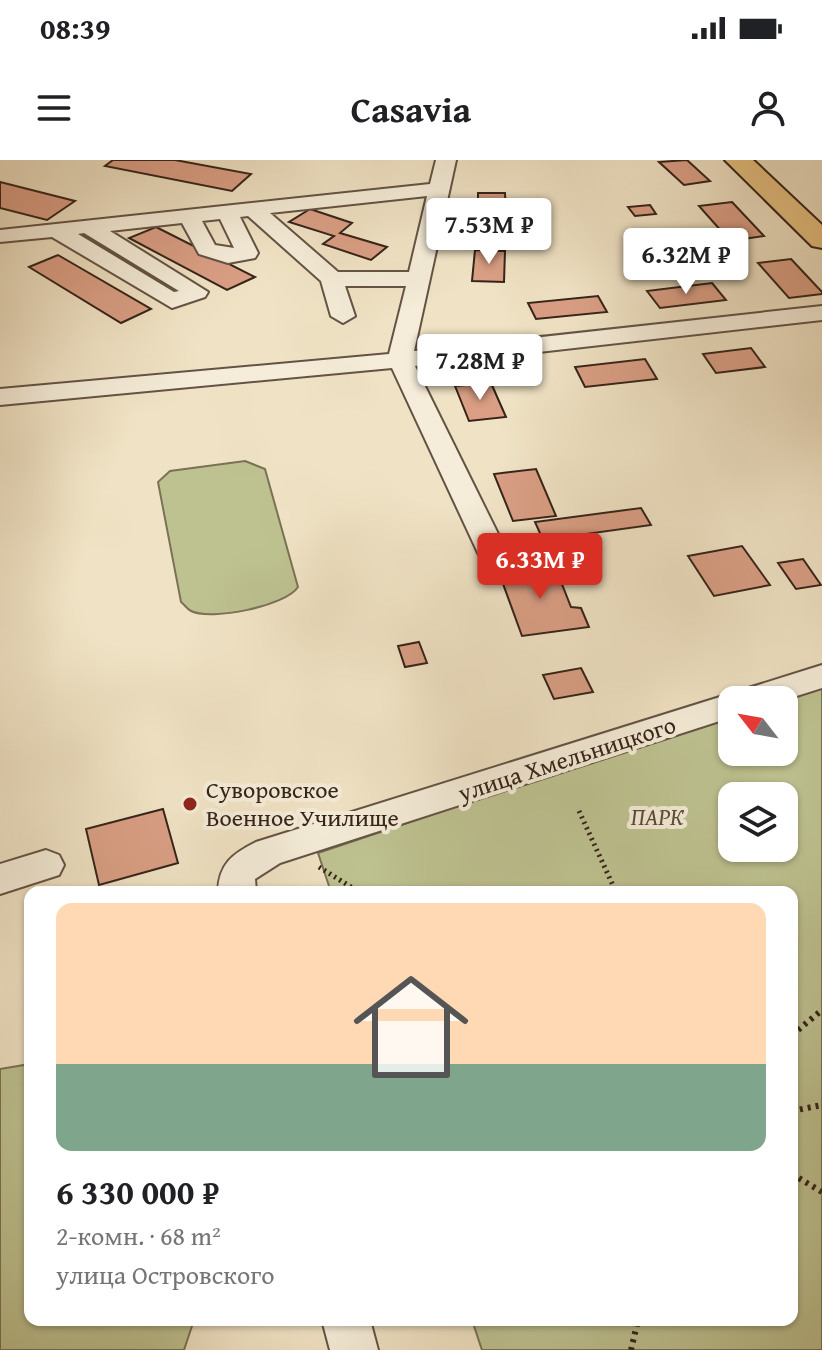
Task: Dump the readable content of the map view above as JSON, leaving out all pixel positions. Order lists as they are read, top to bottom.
{
  "streets": {
    "street": ["улица Хмельницкого"]
  },
  "parks": ["ПАРК"],
  "places": ["Суворовское Военное Училище"],
  "north": "top left",
  "page": {
    "status": "08:39",
    "header": "Casavia",
    "price": [
      "7.53M ₽",
      "6.32M ₽",
      "7.28M ₽",
      "6.33M ₽"
    ],
    "list": [
      {
        "name": "6 330 000 ₽",
        "note": "2-комн. · 68 m² · улица Островского"
      }
    ]
  }
}
